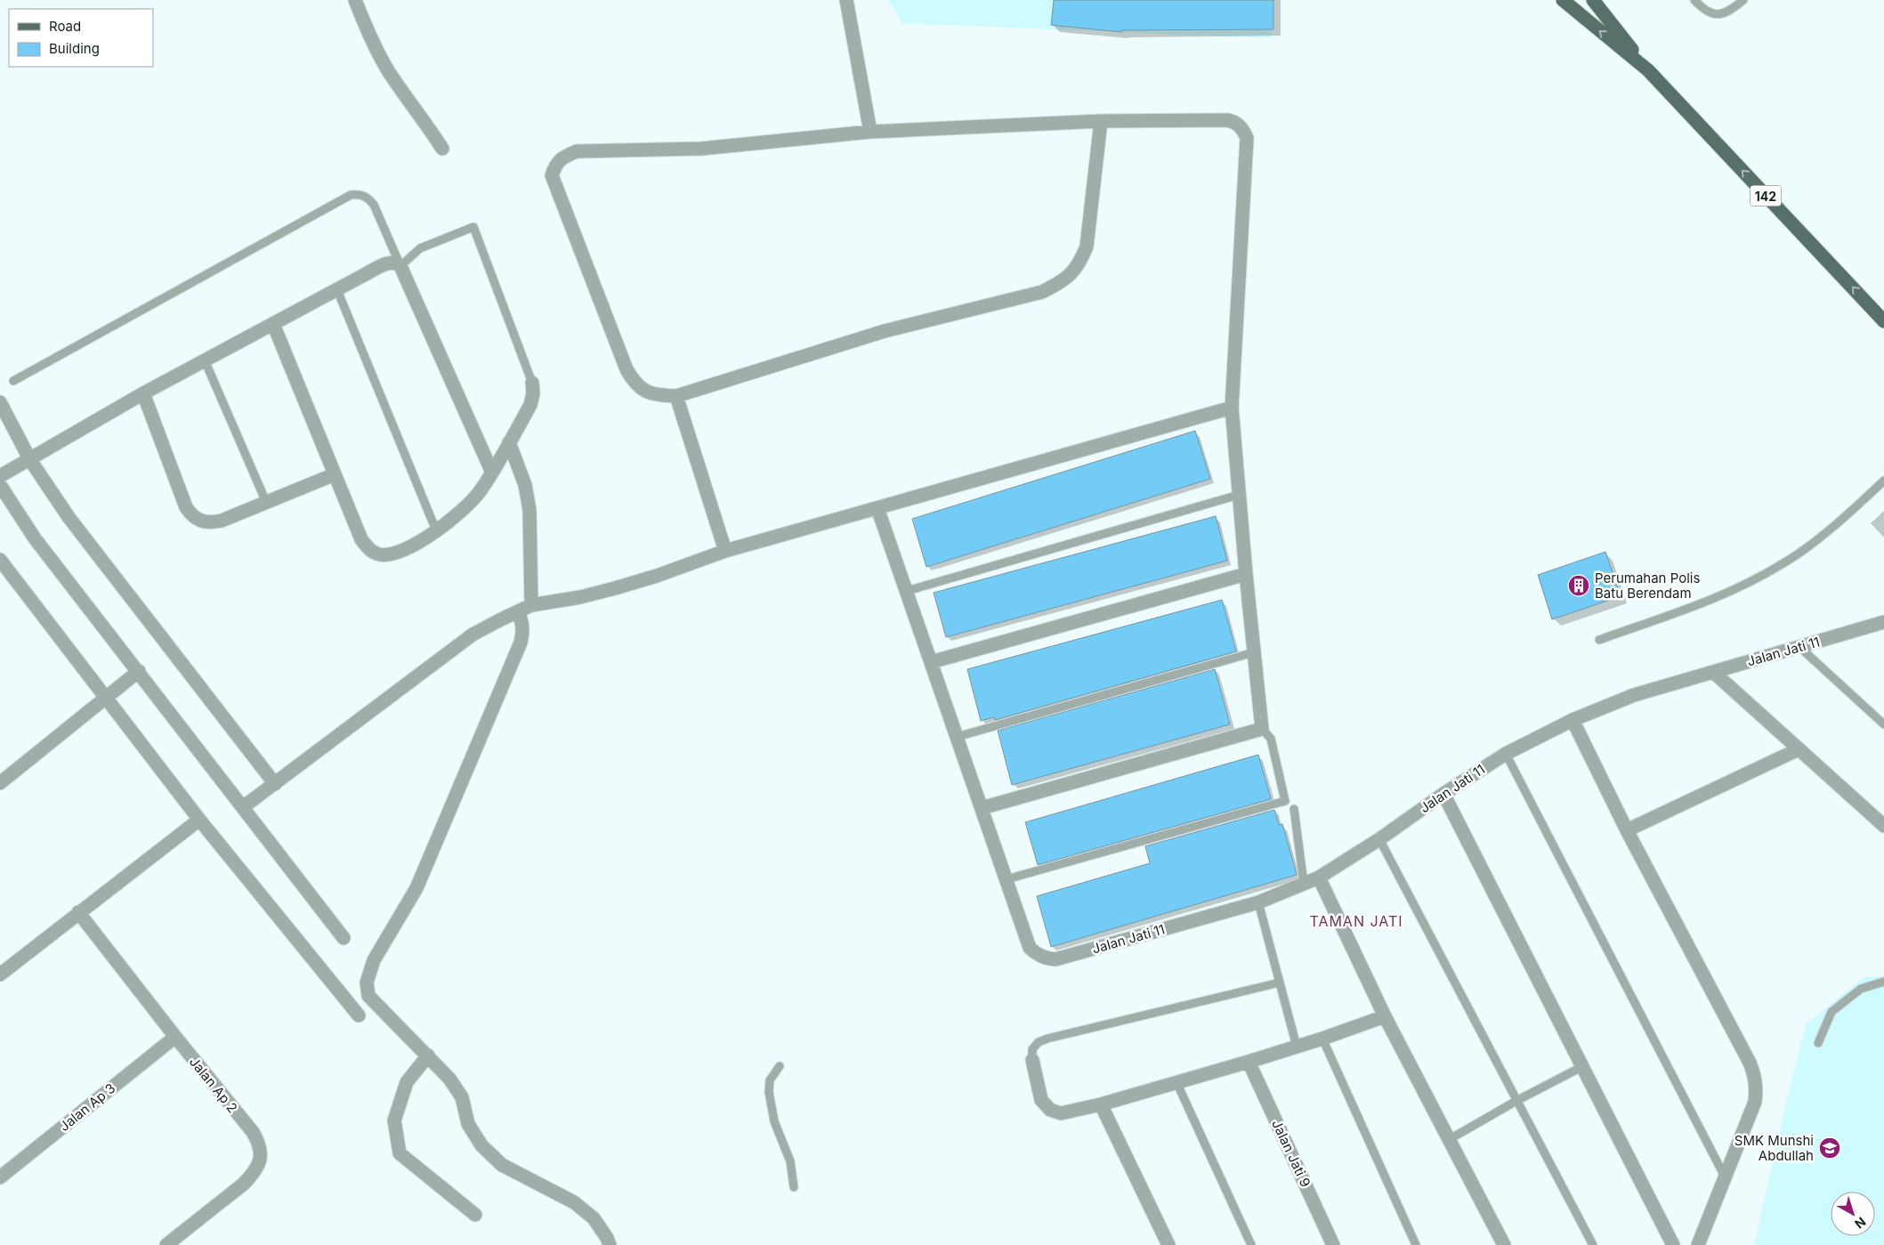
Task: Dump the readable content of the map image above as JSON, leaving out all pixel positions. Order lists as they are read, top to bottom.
{
  "streets": {
    "main road": ["142"],
    "street": [
      "Jalan Jati 11",
      "Jalan Ap 2",
      "Jalan Ap 3",
      "Jalan Jati 9"
    ]
  },
  "crossings": [
    ["Jalan Ap 2", "Jalan Ap 3"]
  ],
  "districts": ["TAMAN JATI"],
  "places": {
    "building": ["Perumahan Polis Batu Berendam"],
    "school or university": ["SMK Munshi Abdullah"]
  },
  "legend": ["Road", "Building"],
  "north": "bottom right"
}
